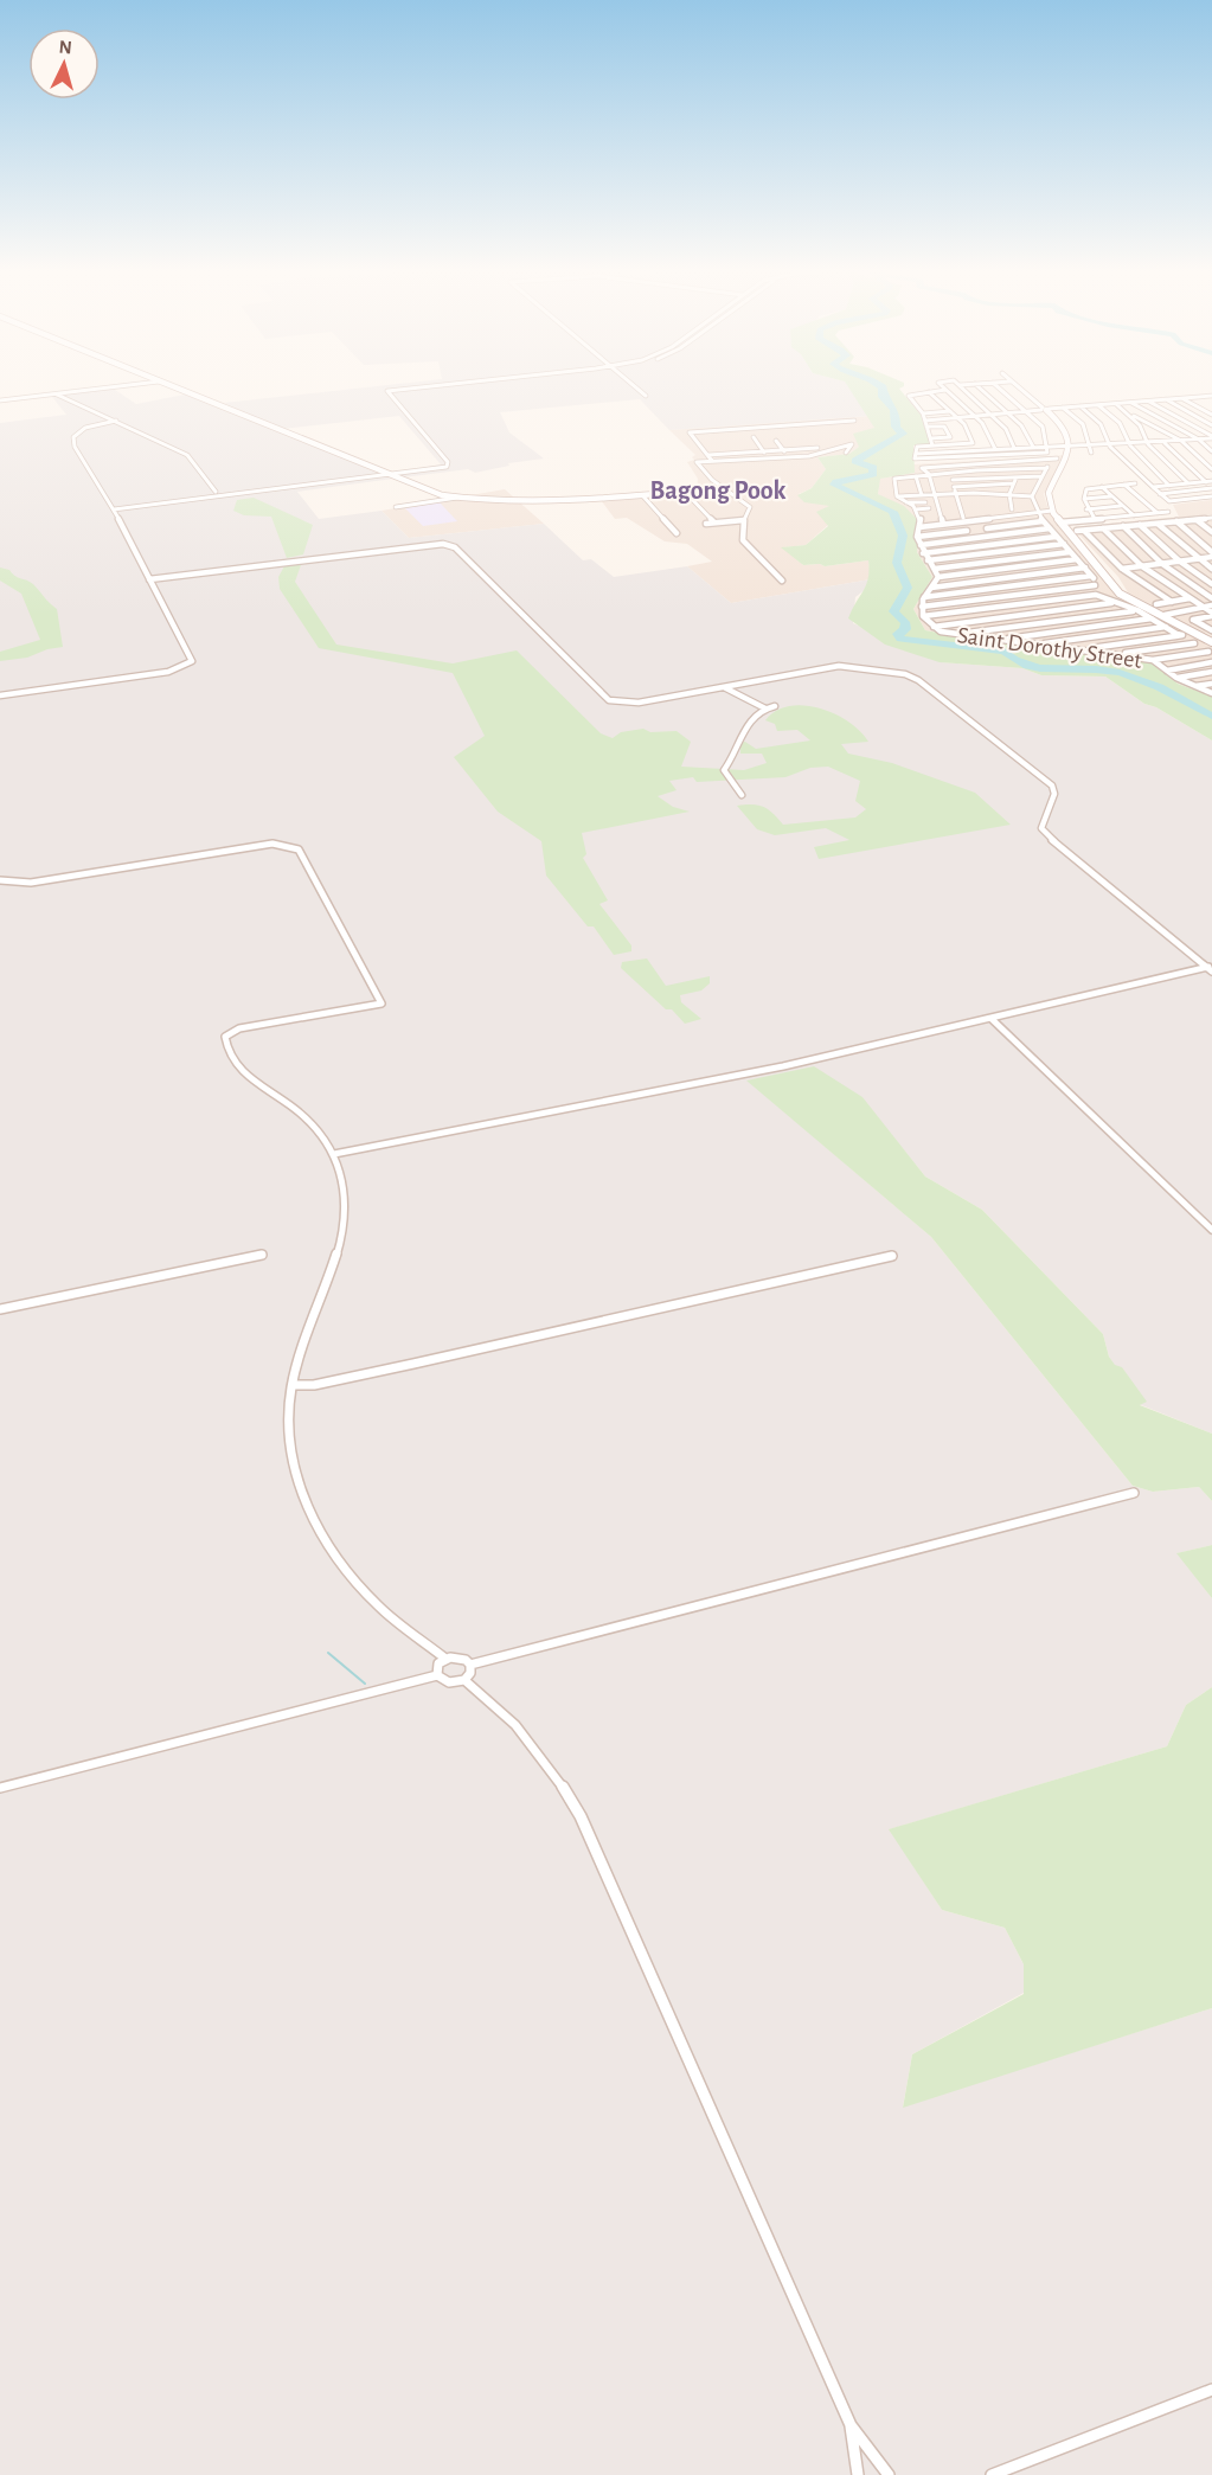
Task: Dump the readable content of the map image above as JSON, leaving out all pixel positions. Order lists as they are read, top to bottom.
{
  "streets": {
    "street": ["Saint Dorothy Street"]
  },
  "districts": ["Bagong Pook"],
  "north": "top"
}
